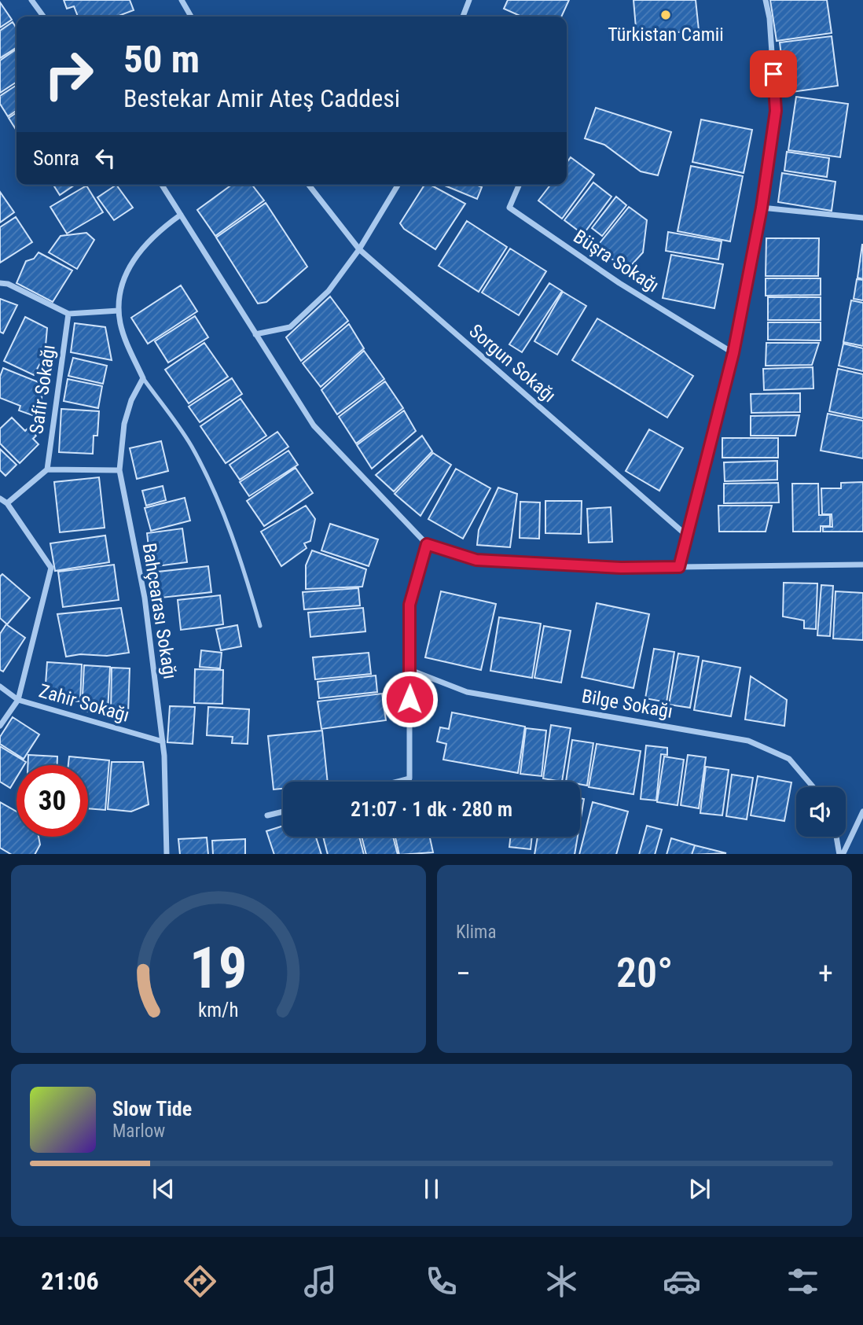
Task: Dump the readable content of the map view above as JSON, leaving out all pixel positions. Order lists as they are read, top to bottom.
{
  "streets": {
    "street": [
      "Büşra Sokağı",
      "Sorgun Sokağı",
      "Safir Sokağı",
      "Bahçearası Sokağı",
      "Zahir Sokağı",
      "Bilge Sokağı"
    ]
  },
  "crossings": [
    ["Bahçearası Sokağı", "Zahir Sokağı"]
  ],
  "places": ["Türkistan Camii"],
  "page": {
    "turn": ["50 m", "Bestekar Amir Ateş Caddesi"],
    "then": "Sonra",
    "limit": "30",
    "trip": "21:07 · 1 dk · 280 m",
    "tile": "Klima",
    "heat": ["−", "20°", "+"],
    "song": ["Slow Tide", "Marlow"],
    "tabs": "21:06",
    "gauge": ["19", "km/h"]
  }
}
